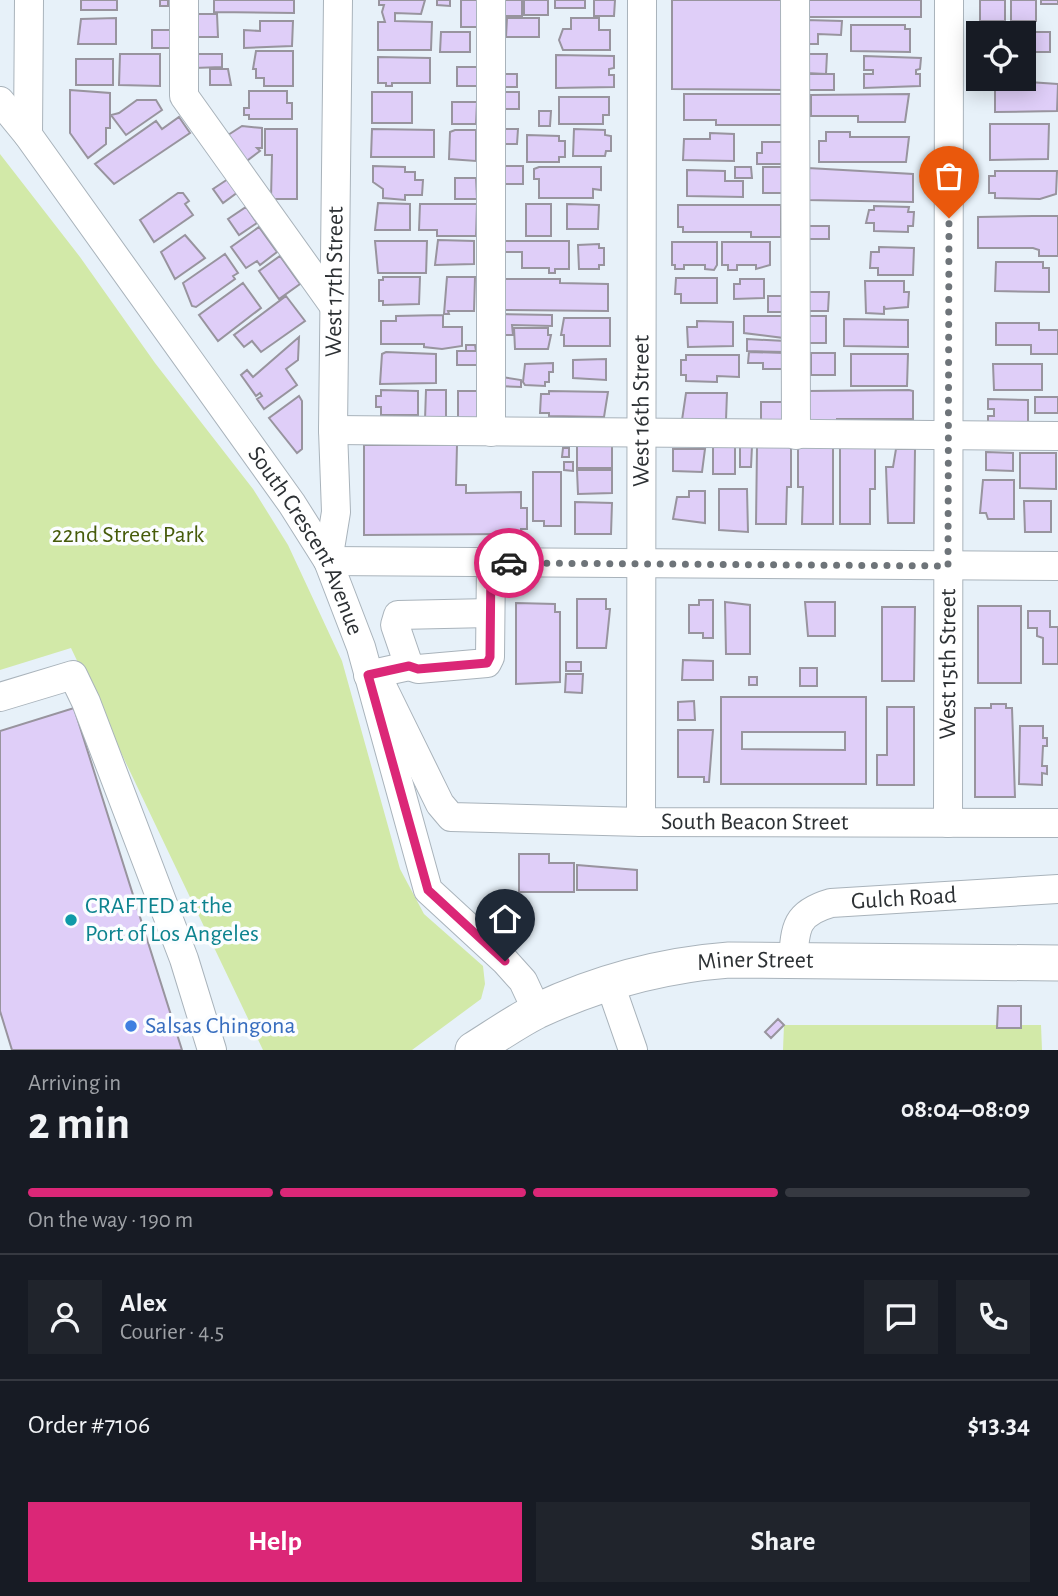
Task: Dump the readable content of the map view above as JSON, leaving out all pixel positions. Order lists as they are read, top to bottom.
{
  "streets": {
    "main road": ["Miner Street"],
    "street": [
      "West 17th Street",
      "West 16th Street",
      "South Crescent Avenue",
      "West 15th Street",
      "South Beacon Street",
      "Gulch Road"
    ]
  },
  "crossings": [
    ["West 17th Street", "South Crescent Avenue"],
    ["West 16th Street", "South Beacon Street"],
    ["South Crescent Avenue", "South Beacon Street"],
    ["South Crescent Avenue", "Miner Street"],
    ["West 15th Street", "South Beacon Street"],
    ["Gulch Road", "Miner Street"]
  ],
  "parks": ["22nd Street Park"],
  "places": ["CRAFTED at the Port of Los Angeles", "Salsas Chingona"],
  "page": {
    "heading": ["2 min", "Arriving in", "08:04–08:09"],
    "panel": [
      "Alex",
      "Courier · 4.5",
      "Order #7106",
      "$13.34"
    ],
    "bar": "On the way · 190 m",
    "buttons": ["Help", "Share"]
  }
}
